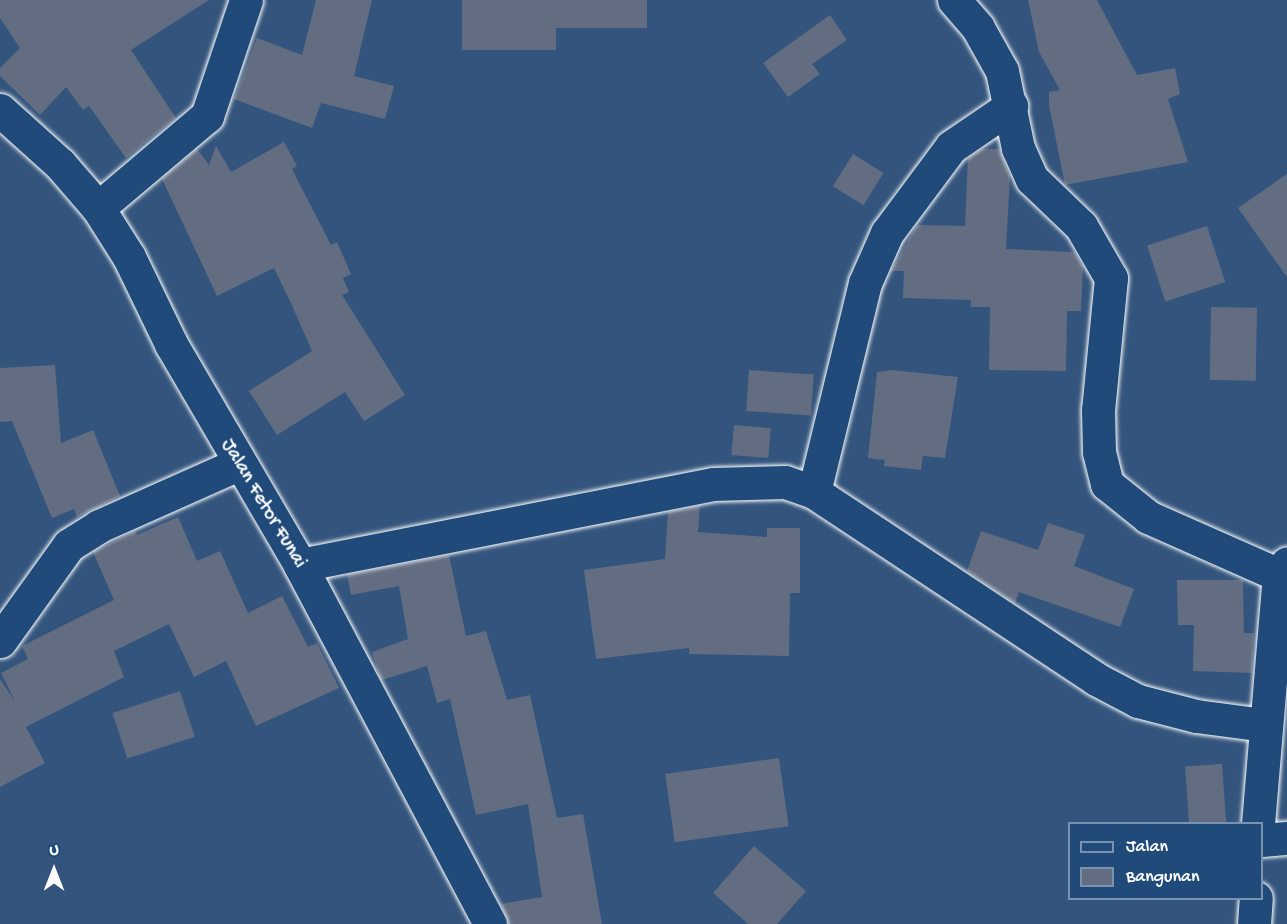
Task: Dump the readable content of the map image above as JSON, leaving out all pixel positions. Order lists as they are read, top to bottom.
{
  "streets": {
    "street": ["Jalan Fetor Funai"]
  },
  "legend": ["Jalan", "Bangunan"],
  "north": "top"
}
